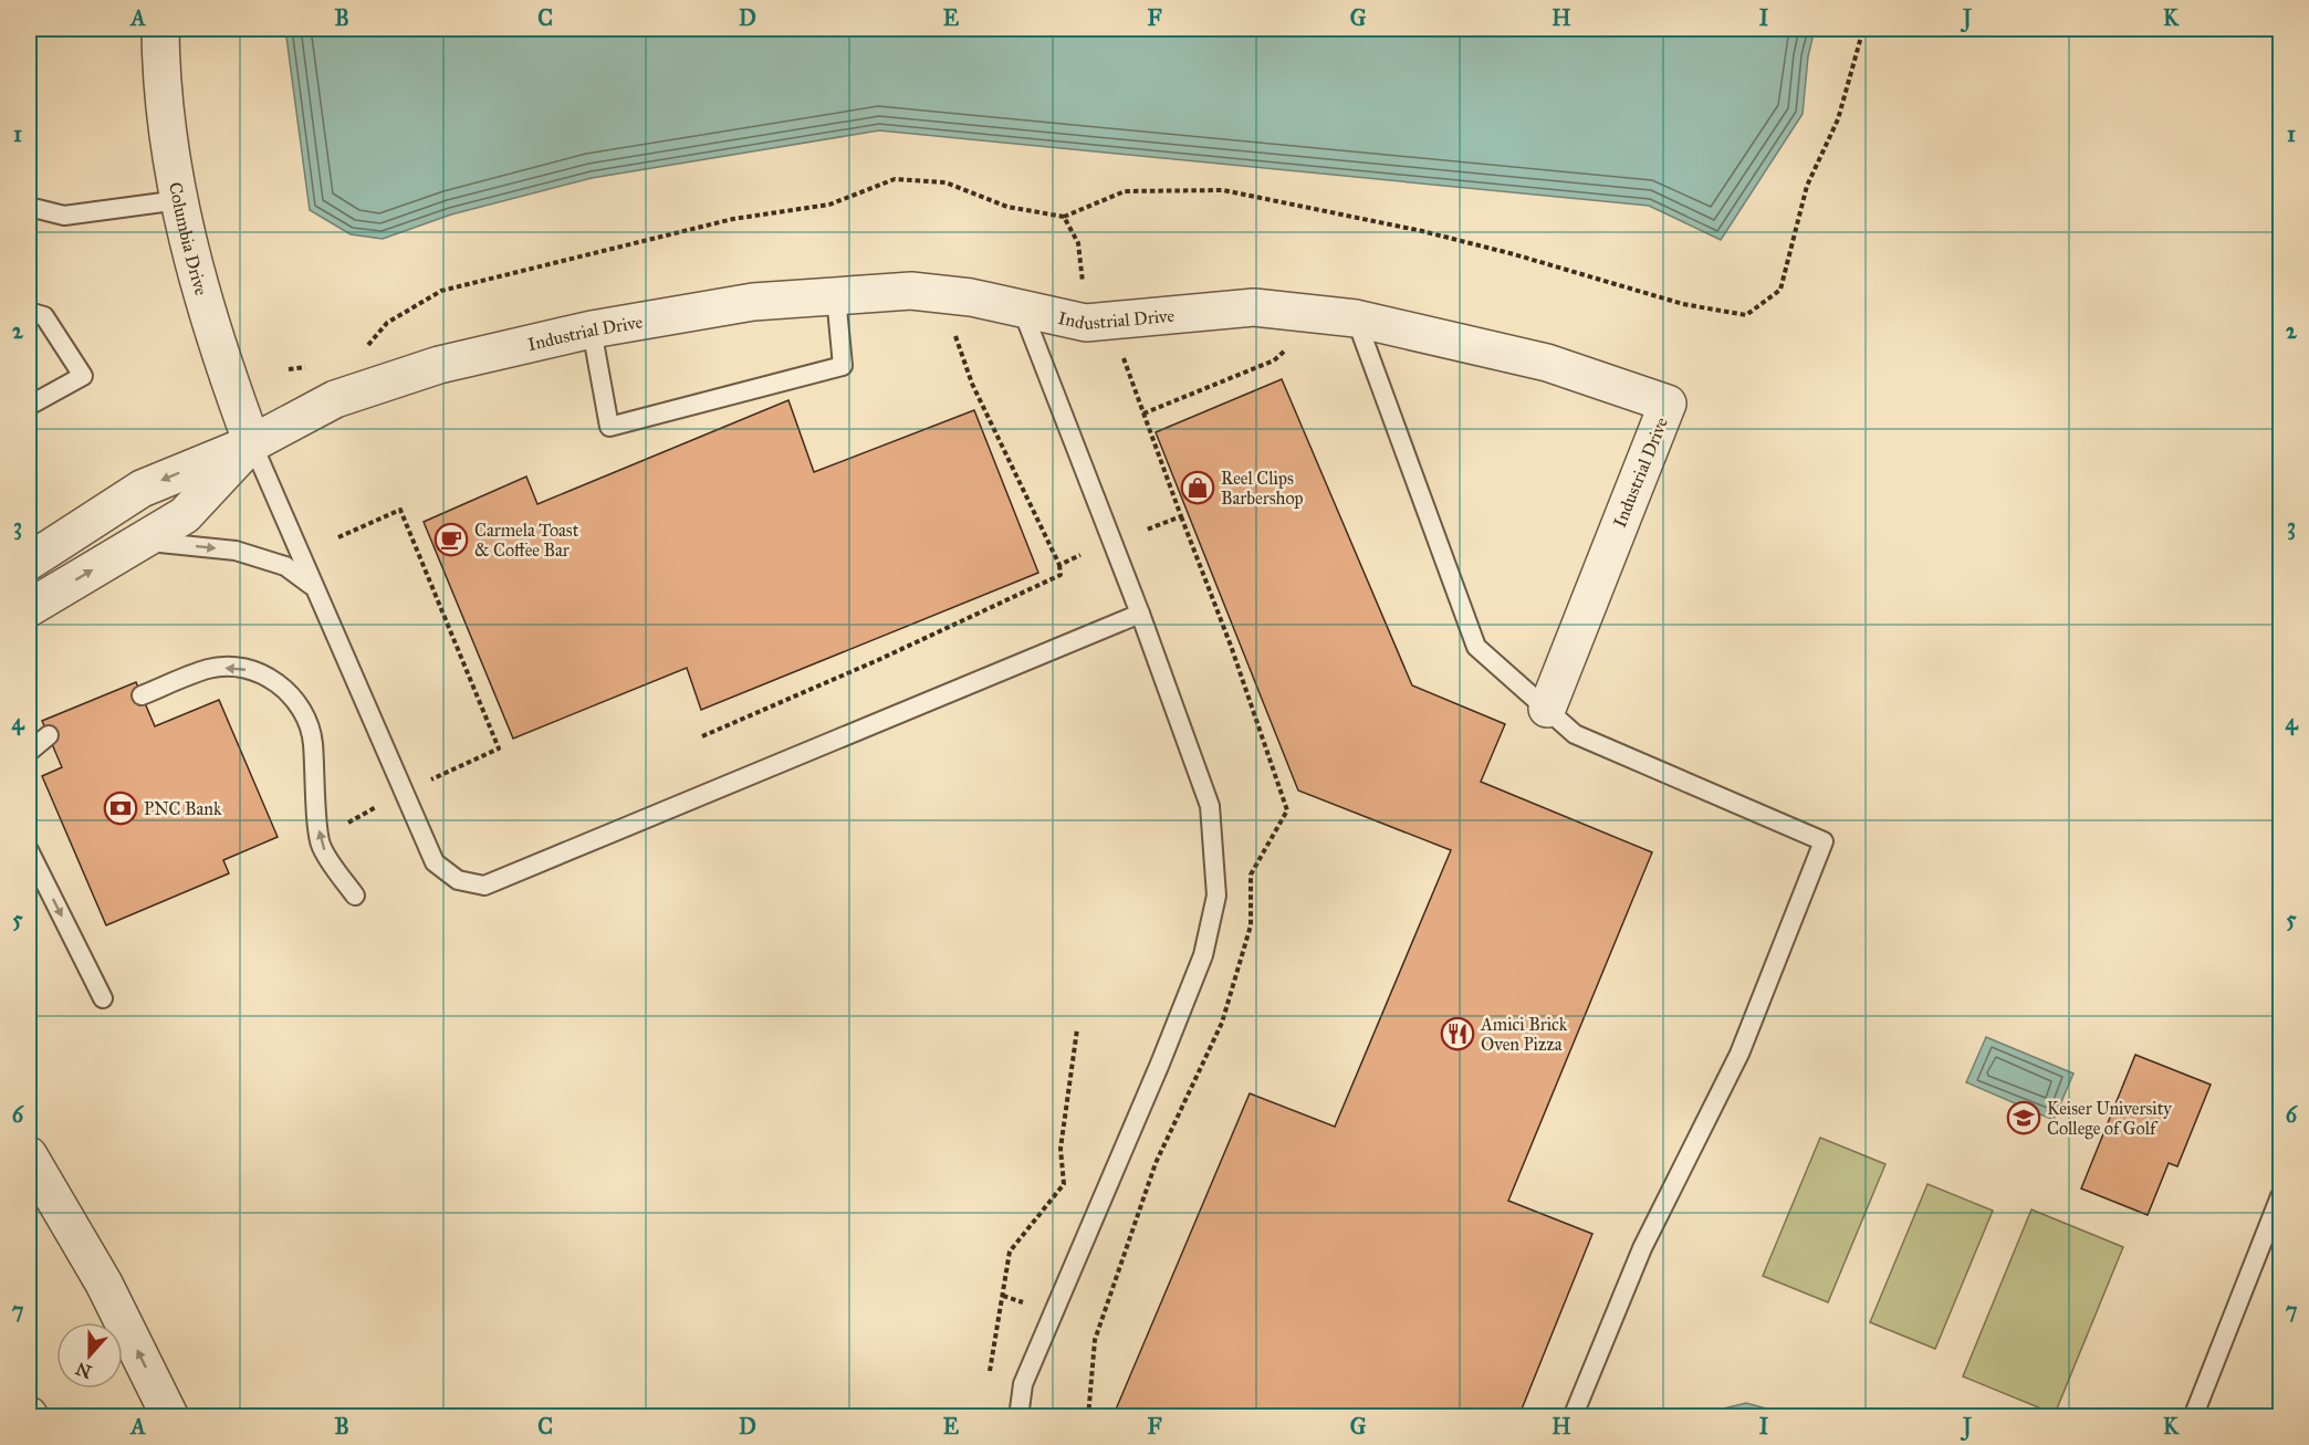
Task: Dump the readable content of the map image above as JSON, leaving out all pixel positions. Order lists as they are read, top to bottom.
{
  "streets": {
    "street": ["Columbia Drive", "Industrial Drive"]
  },
  "crossings": [
    ["Columbia Drive", "Industrial Drive"]
  ],
  "places": {
    "shop": ["Reel Clips Barbershop"],
    "cafe": ["Carmela Toast & Coffee Bar"],
    "bank": ["PNC Bank"],
    "restaurant": ["Amici Brick Oven Pizza"],
    "school or university": ["Keiser University College of Golf"]
  },
  "north": "bottom",
  "grid": {
    "columns": [
      "A",
      "B",
      "C",
      "D",
      "E",
      "F",
      "G",
      "H",
      "I",
      "J",
      "K"
    ],
    "rows": [
      "1",
      "2",
      "3",
      "4",
      "5",
      "6",
      "7"
    ]
  }
}
